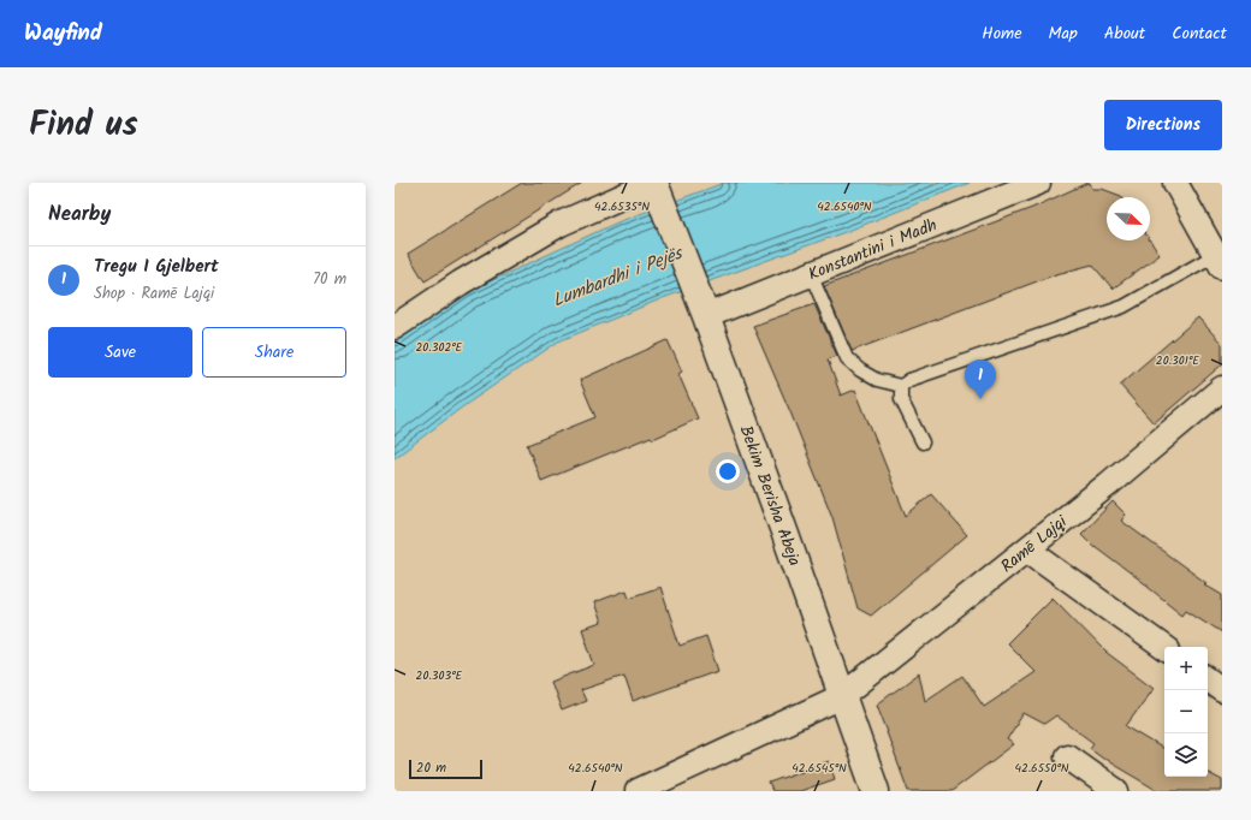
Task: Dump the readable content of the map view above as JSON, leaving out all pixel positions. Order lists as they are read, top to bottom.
{
  "streets": {
    "street": ["Konstantini i Madh", "Bekim Berisha Abeja", "Ramē Lajqi"]
  },
  "crossings": [
    ["Konstantini i Madh", "Bekim Berisha Abeja"],
    ["Bekim Berisha Abeja", "Ramē Lajqi"]
  ],
  "water": ["Lumbardhi i Pejës"],
  "scale_bar": "20 m",
  "north": "bottom right",
  "page": {
    "header": "Wayfind",
    "nav": [
      "Home",
      "Map",
      "About",
      "Contact"
    ],
    "title": "Find us",
    "buttons": [
      "Directions",
      ["Save", "Share"]
    ],
    "heading": "Nearby",
    "list": [
      {
        "mark": "1",
        "name": "Tregu I Gjelbert",
        "note": "Shop · Ramē Lajqi",
        "value": "70 m"
      }
    ],
    "pins": "1",
    "map_buttons": ["+", "−"],
    "scale": "20 m"
  },
  "coordinates": [
    "42.6535°N",
    "42.6540°N",
    "20.302°E",
    "20.301°E",
    "20.303°E",
    "42.6545°N",
    "42.6550°N"
  ]
}
